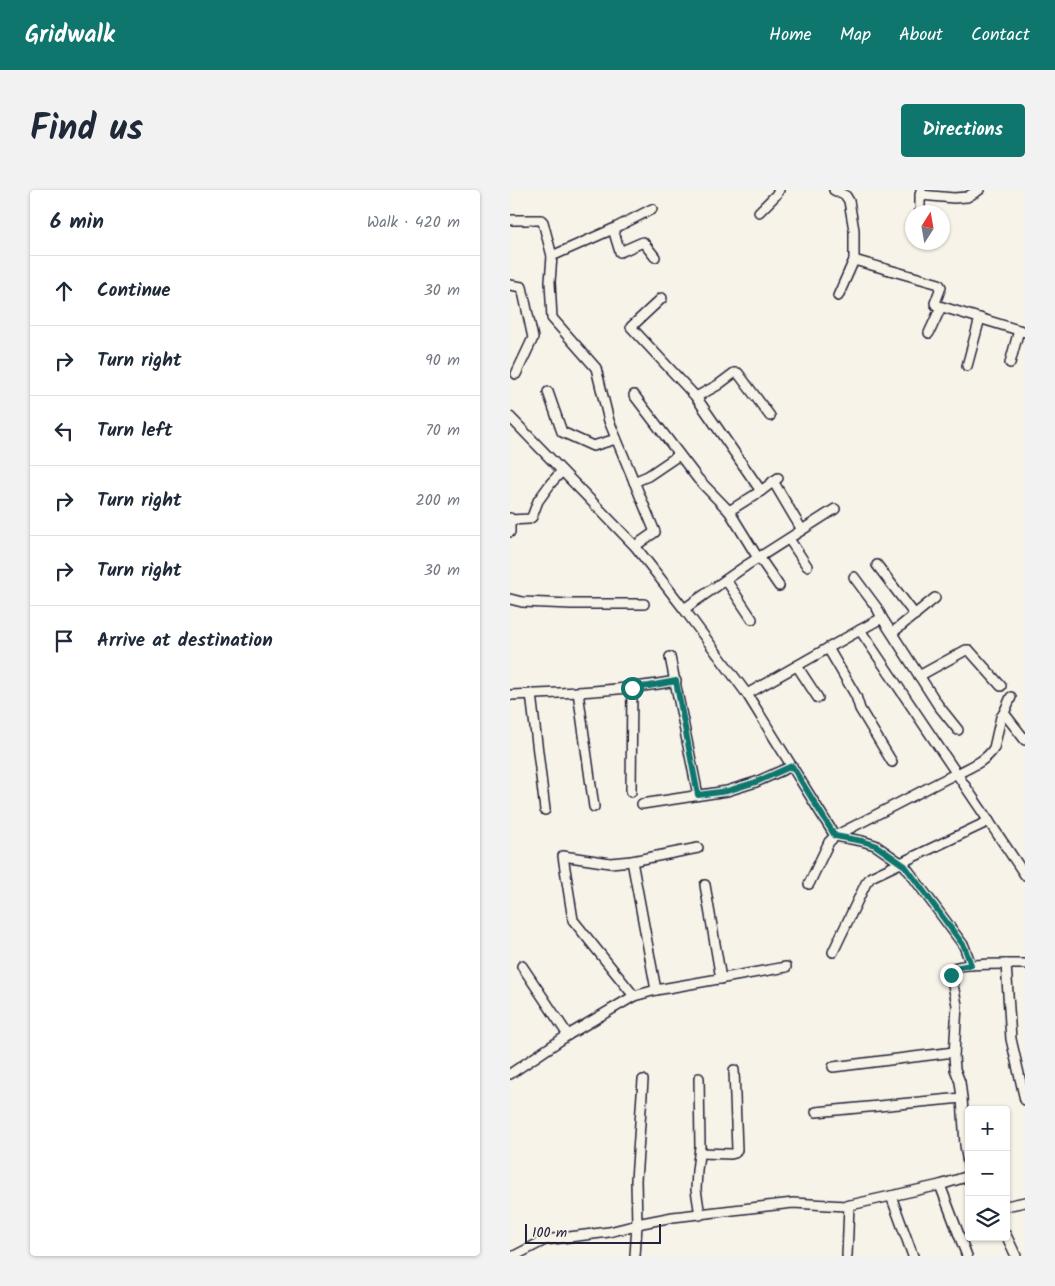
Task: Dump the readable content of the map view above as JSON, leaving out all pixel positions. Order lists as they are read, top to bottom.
{
  "scale_bar": "100 m",
  "north": "top",
  "page": {
    "header": "Gridwalk",
    "nav": [
      "Home",
      "Map",
      "About",
      "Contact"
    ],
    "title": "Find us",
    "buttons": "Directions",
    "heading": ["6 min", "Walk · 420 m"],
    "list": [
      ["Continue", "30 m"],
      ["Turn right", "90 m"],
      ["Turn left", "70 m"],
      ["Turn right", "200 m"],
      ["Turn right", "30 m"],
      "Arrive at destination"
    ],
    "map_buttons": ["+", "−"],
    "scale": "100 m"
  }
}
